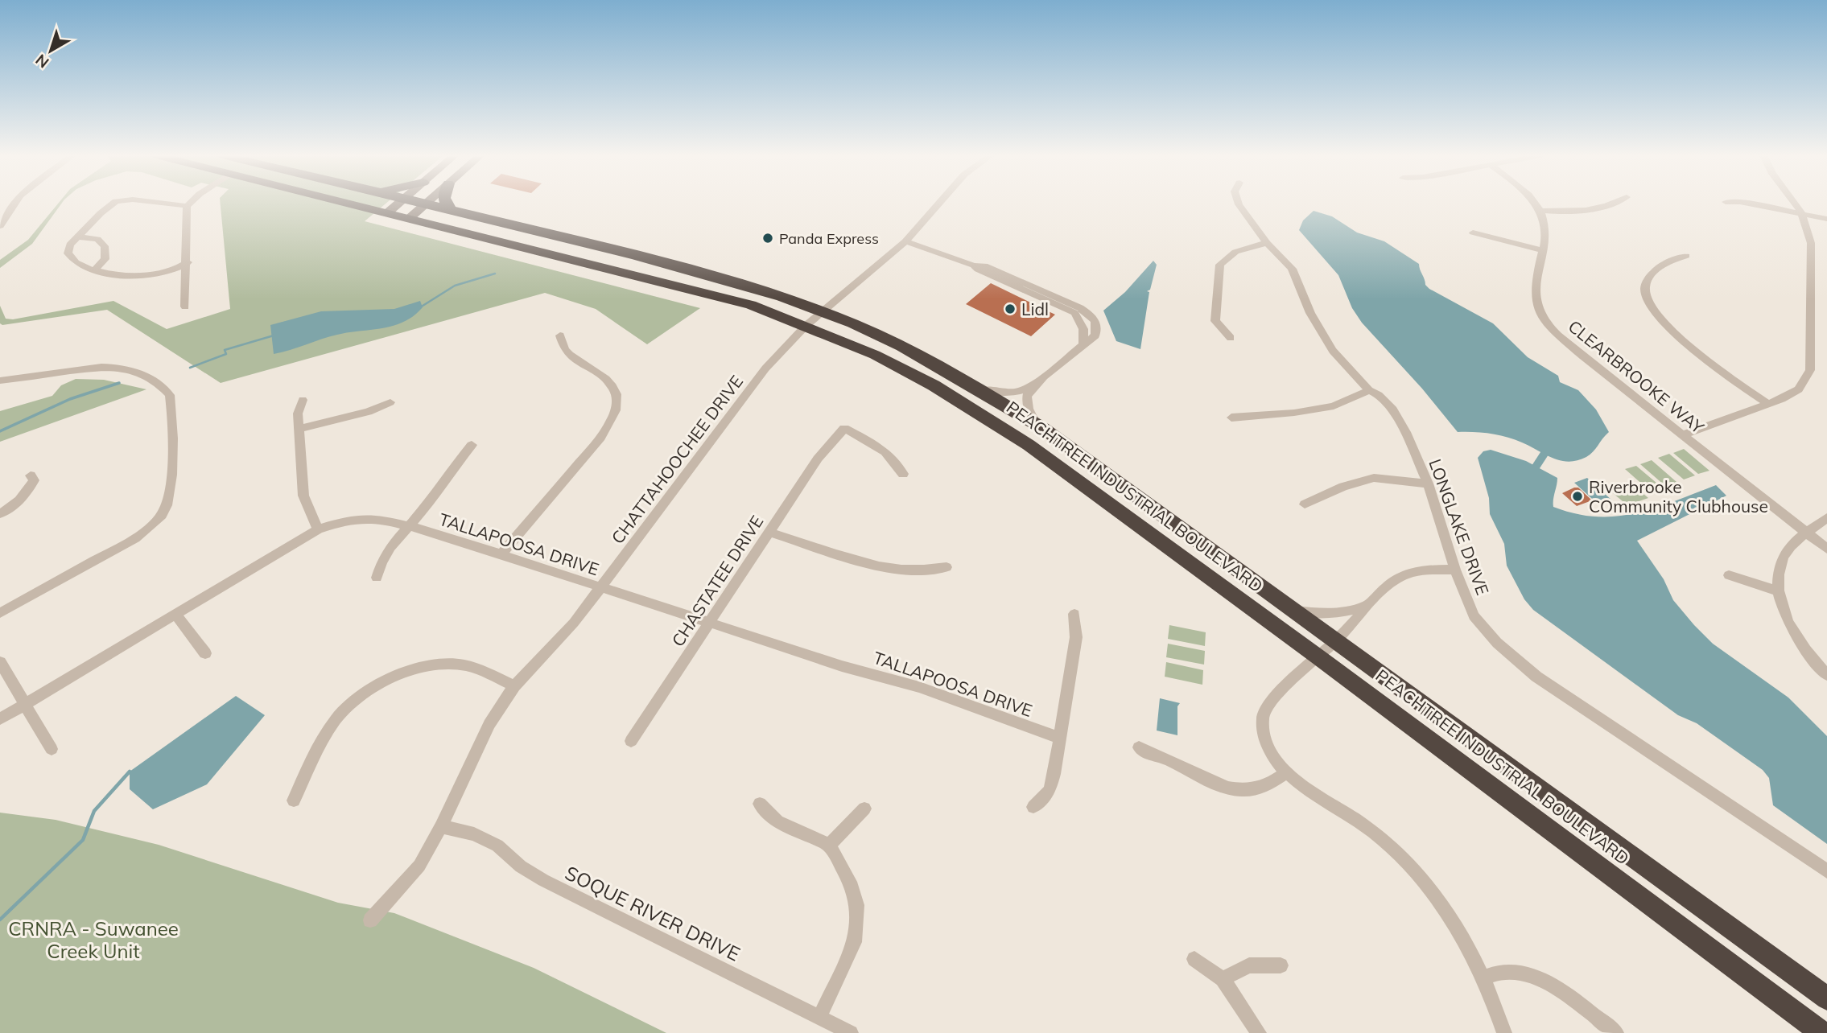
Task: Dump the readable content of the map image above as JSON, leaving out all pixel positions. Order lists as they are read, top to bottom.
{
  "streets": {
    "highway": ["PEACHTREE INDUSTRIAL BOULEVARD"],
    "street": [
      "CLEARBROOKE WAY",
      "CHATTAHOOCHEE DRIVE",
      "LONGLAKE DRIVE",
      "TALLAPOOSA DRIVE",
      "CHASTATEE DRIVE",
      "SOQUE RIVER DRIVE"
    ]
  },
  "crossings": [
    ["CHATTAHOOCHEE DRIVE", "PEACHTREE INDUSTRIAL BOULEVARD"],
    ["CHATTAHOOCHEE DRIVE", "TALLAPOOSA DRIVE"],
    ["CHATTAHOOCHEE DRIVE", "SOQUE RIVER DRIVE"],
    ["TALLAPOOSA DRIVE", "CHASTATEE DRIVE"]
  ],
  "parks": ["CRNRA - Suwanee Creek Unit"],
  "places": ["Panda Express", "Lidl", "Riverbrooke COmmunity Clubhouse"],
  "north": "bottom left"
}
